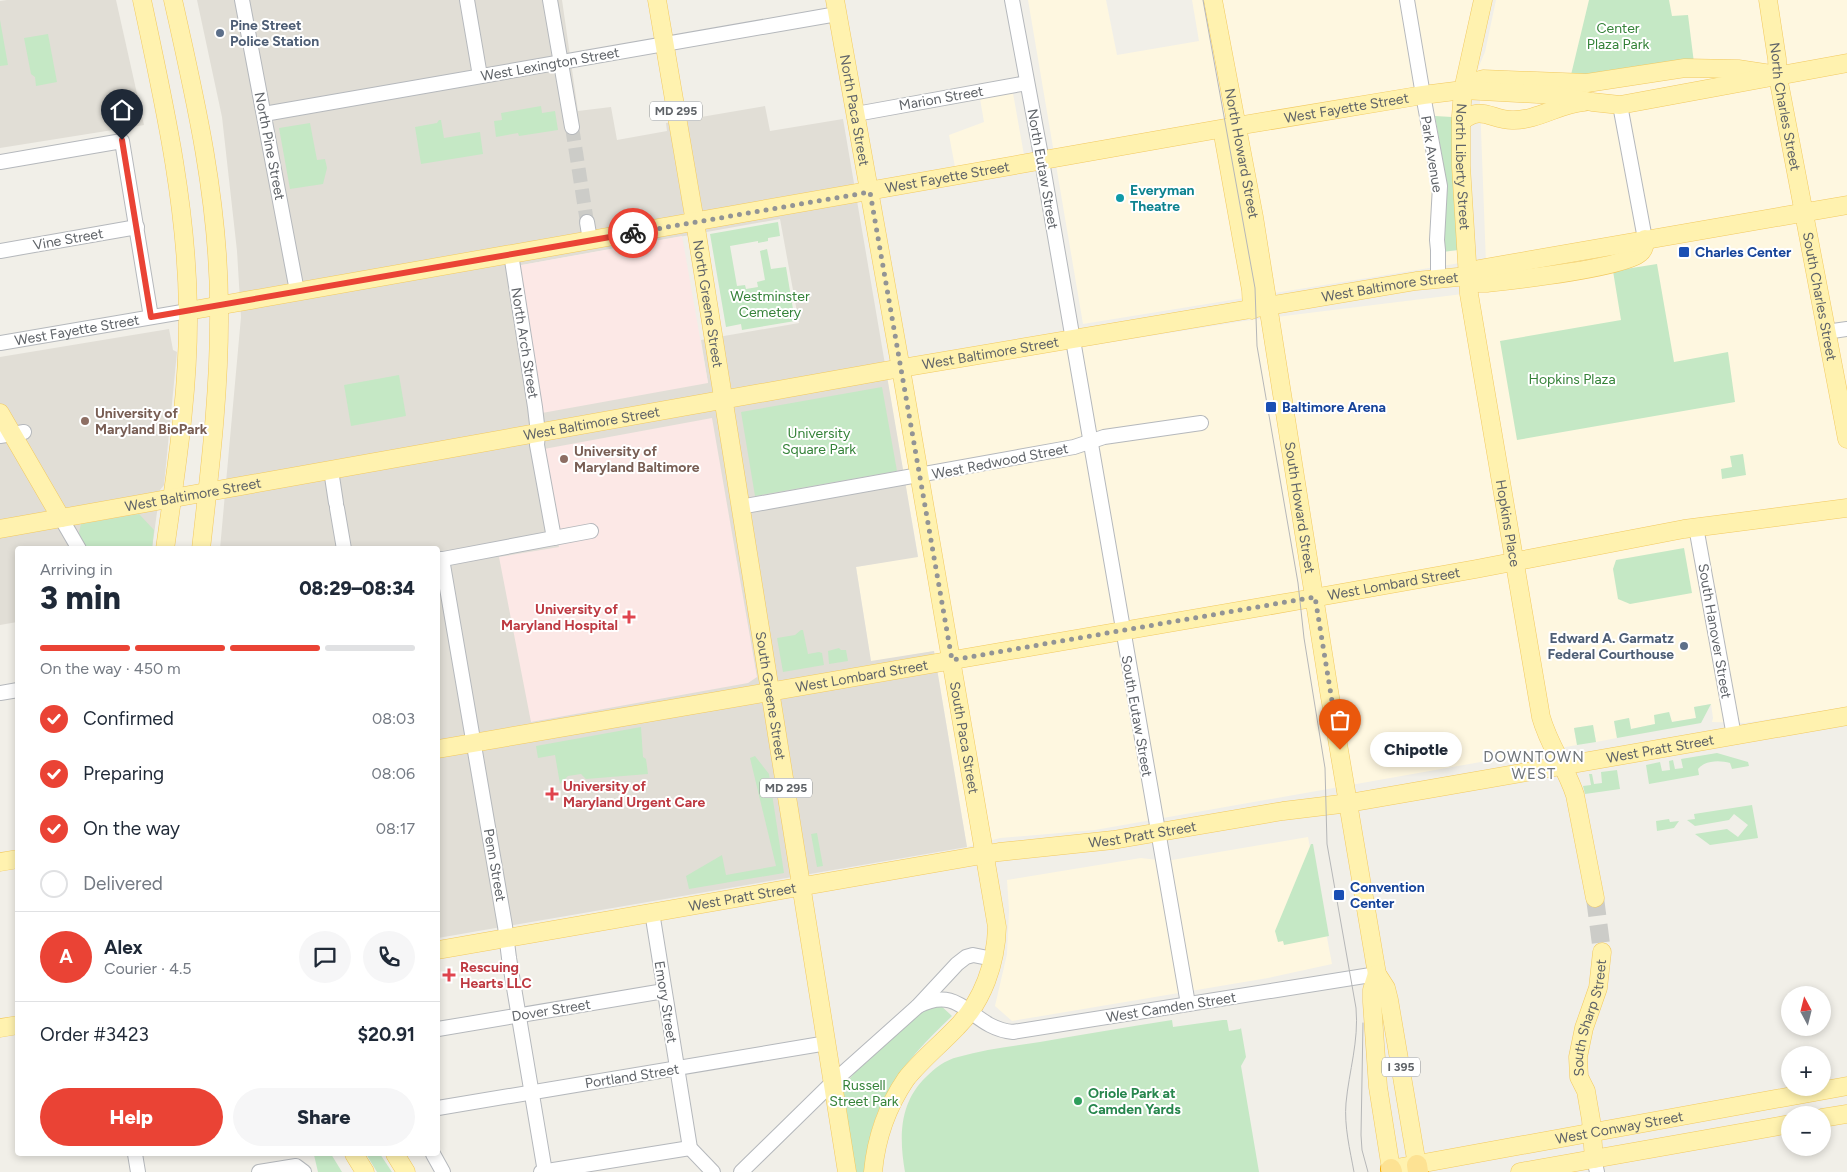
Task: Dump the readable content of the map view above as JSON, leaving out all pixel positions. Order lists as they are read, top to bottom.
{
  "streets": {
    "main road": [
      "North Charles Street",
      "West Fayette Street",
      "North Paca Street",
      "MD 295",
      "North Howard Street",
      "North Liberty Street",
      "West Baltimore Street",
      "South Charles Street",
      "North Greene Street",
      "South Howard Street",
      "Hopkins Place",
      "West Lombard Street",
      "South Greene Street",
      "South Paca Street",
      "West Pratt Street",
      "South Sharp Street",
      "I 395",
      "West Conway Street"
    ],
    "street": [
      "West Lexington Street",
      "Marion Street",
      "North Pine Street",
      "Park Avenue",
      "North Eutaw Street",
      "Vine Street",
      "North Arch Street",
      "West Redwood Street",
      "South Hanover Street",
      "South Eutaw Street",
      "Penn Street",
      "Emory Street",
      "West Camden Street",
      "Dover Street",
      "Portland Street"
    ]
  },
  "crossings": [
    ["West Lexington Street", "North Paca Street"],
    ["West Lexington Street", "North Pine Street"],
    ["West Lexington Street", "North Greene Street"],
    ["Marion Street", "North Paca Street"],
    ["Marion Street", "North Eutaw Street"],
    ["North Charles Street", "West Fayette Street"],
    ["North Charles Street", "West Baltimore Street"],
    ["North Charles Street", "South Charles Street"],
    ["West Fayette Street", "North Paca Street"],
    ["West Fayette Street", "North Pine Street"],
    ["West Fayette Street", "North Howard Street"],
    ["West Fayette Street", "Park Avenue"],
    ["West Fayette Street", "North Liberty Street"],
    ["West Fayette Street", "North Eutaw Street"],
    ["West Fayette Street", "North Greene Street"],
    ["West Fayette Street", "North Arch Street"],
    ["North Paca Street", "West Baltimore Street"],
    ["North Paca Street", "South Paca Street"],
    ["MD 295", "South Greene Street"],
    ["North Howard Street", "West Baltimore Street"],
    ["North Howard Street", "South Howard Street"],
    ["Park Avenue", "West Baltimore Street"],
    ["North Liberty Street", "West Baltimore Street"],
    ["North Liberty Street", "Hopkins Place"],
    ["North Eutaw Street", "West Baltimore Street"],
    ["North Eutaw Street", "South Eutaw Street"],
    ["West Baltimore Street", "South Charles Street"],
    ["West Baltimore Street", "North Greene Street"],
    ["West Baltimore Street", "North Arch Street"],
    ["West Baltimore Street", "South Howard Street"],
    ["West Baltimore Street", "Hopkins Place"],
    ["West Baltimore Street", "South Greene Street"],
    ["West Baltimore Street", "South Eutaw Street"],
    ["West Baltimore Street", "South Paca Street"],
    ["North Greene Street", "South Greene Street"],
    ["West Redwood Street", "South Greene Street"],
    ["West Redwood Street", "South Eutaw Street"],
    ["West Redwood Street", "South Paca Street"],
    ["South Howard Street", "West Lombard Street"],
    ["South Howard Street", "West Pratt Street"],
    ["South Howard Street", "West Camden Street"],
    ["South Howard Street", "West Conway Street"],
    ["Hopkins Place", "West Lombard Street"],
    ["Hopkins Place", "West Pratt Street"],
    ["West Lombard Street", "South Hanover Street"],
    ["West Lombard Street", "South Greene Street"],
    ["West Lombard Street", "South Eutaw Street"],
    ["West Lombard Street", "South Paca Street"],
    ["West Lombard Street", "Penn Street"],
    ["South Hanover Street", "West Pratt Street"],
    ["South Greene Street", "West Pratt Street"],
    ["South Greene Street", "Portland Street"],
    ["South Eutaw Street", "West Pratt Street"],
    ["South Eutaw Street", "West Camden Street"],
    ["South Paca Street", "West Pratt Street"],
    ["South Paca Street", "West Camden Street"],
    ["West Pratt Street", "Penn Street"],
    ["West Pratt Street", "Emory Street"],
    ["Penn Street", "Dover Street"],
    ["Penn Street", "Portland Street"],
    ["Emory Street", "Dover Street"],
    ["Emory Street", "Portland Street"],
    ["South Sharp Street", "West Conway Street"]
  ],
  "districts": ["DOWNTOWN WEST"],
  "parks": [
    "Center Plaza Park",
    "Westminster Cemetery",
    "Hopkins Plaza",
    "University Square Park",
    "Russell Street Park"
  ],
  "places": {
    "other": [
      "Pine Street Police Station",
      "Everyman Theatre",
      "University of Maryland BioPark",
      "University of Maryland Baltimore",
      "Edward A. Garmatz Federal Courthouse",
      "Chipotle",
      "Oriole Park at Camden Yards"
    ],
    "transit": ["Charles Center", "Baltimore Arena", "Convention Center"],
    "health": ["University of Maryland Hospital", "University of Maryland Urgent Care", "Rescuing Hearts LLC"]
  },
  "north": "top",
  "page": {
    "heading": ["3 min", "Arriving in", "08:29–08:34"],
    "panel": [
      "Alex",
      "Courier · 4.5",
      "Order #3423",
      "$20.91"
    ],
    "bar": "On the way · 450 m",
    "list": [
      ["Confirmed", "08:03"],
      ["Preparing", "08:06"],
      ["On the way", "08:17"],
      "Delivered"
    ],
    "bubble": "Chipotle",
    "round": "A",
    "map_buttons": ["+", "−"],
    "buttons": ["Help", "Share"]
  }
}
